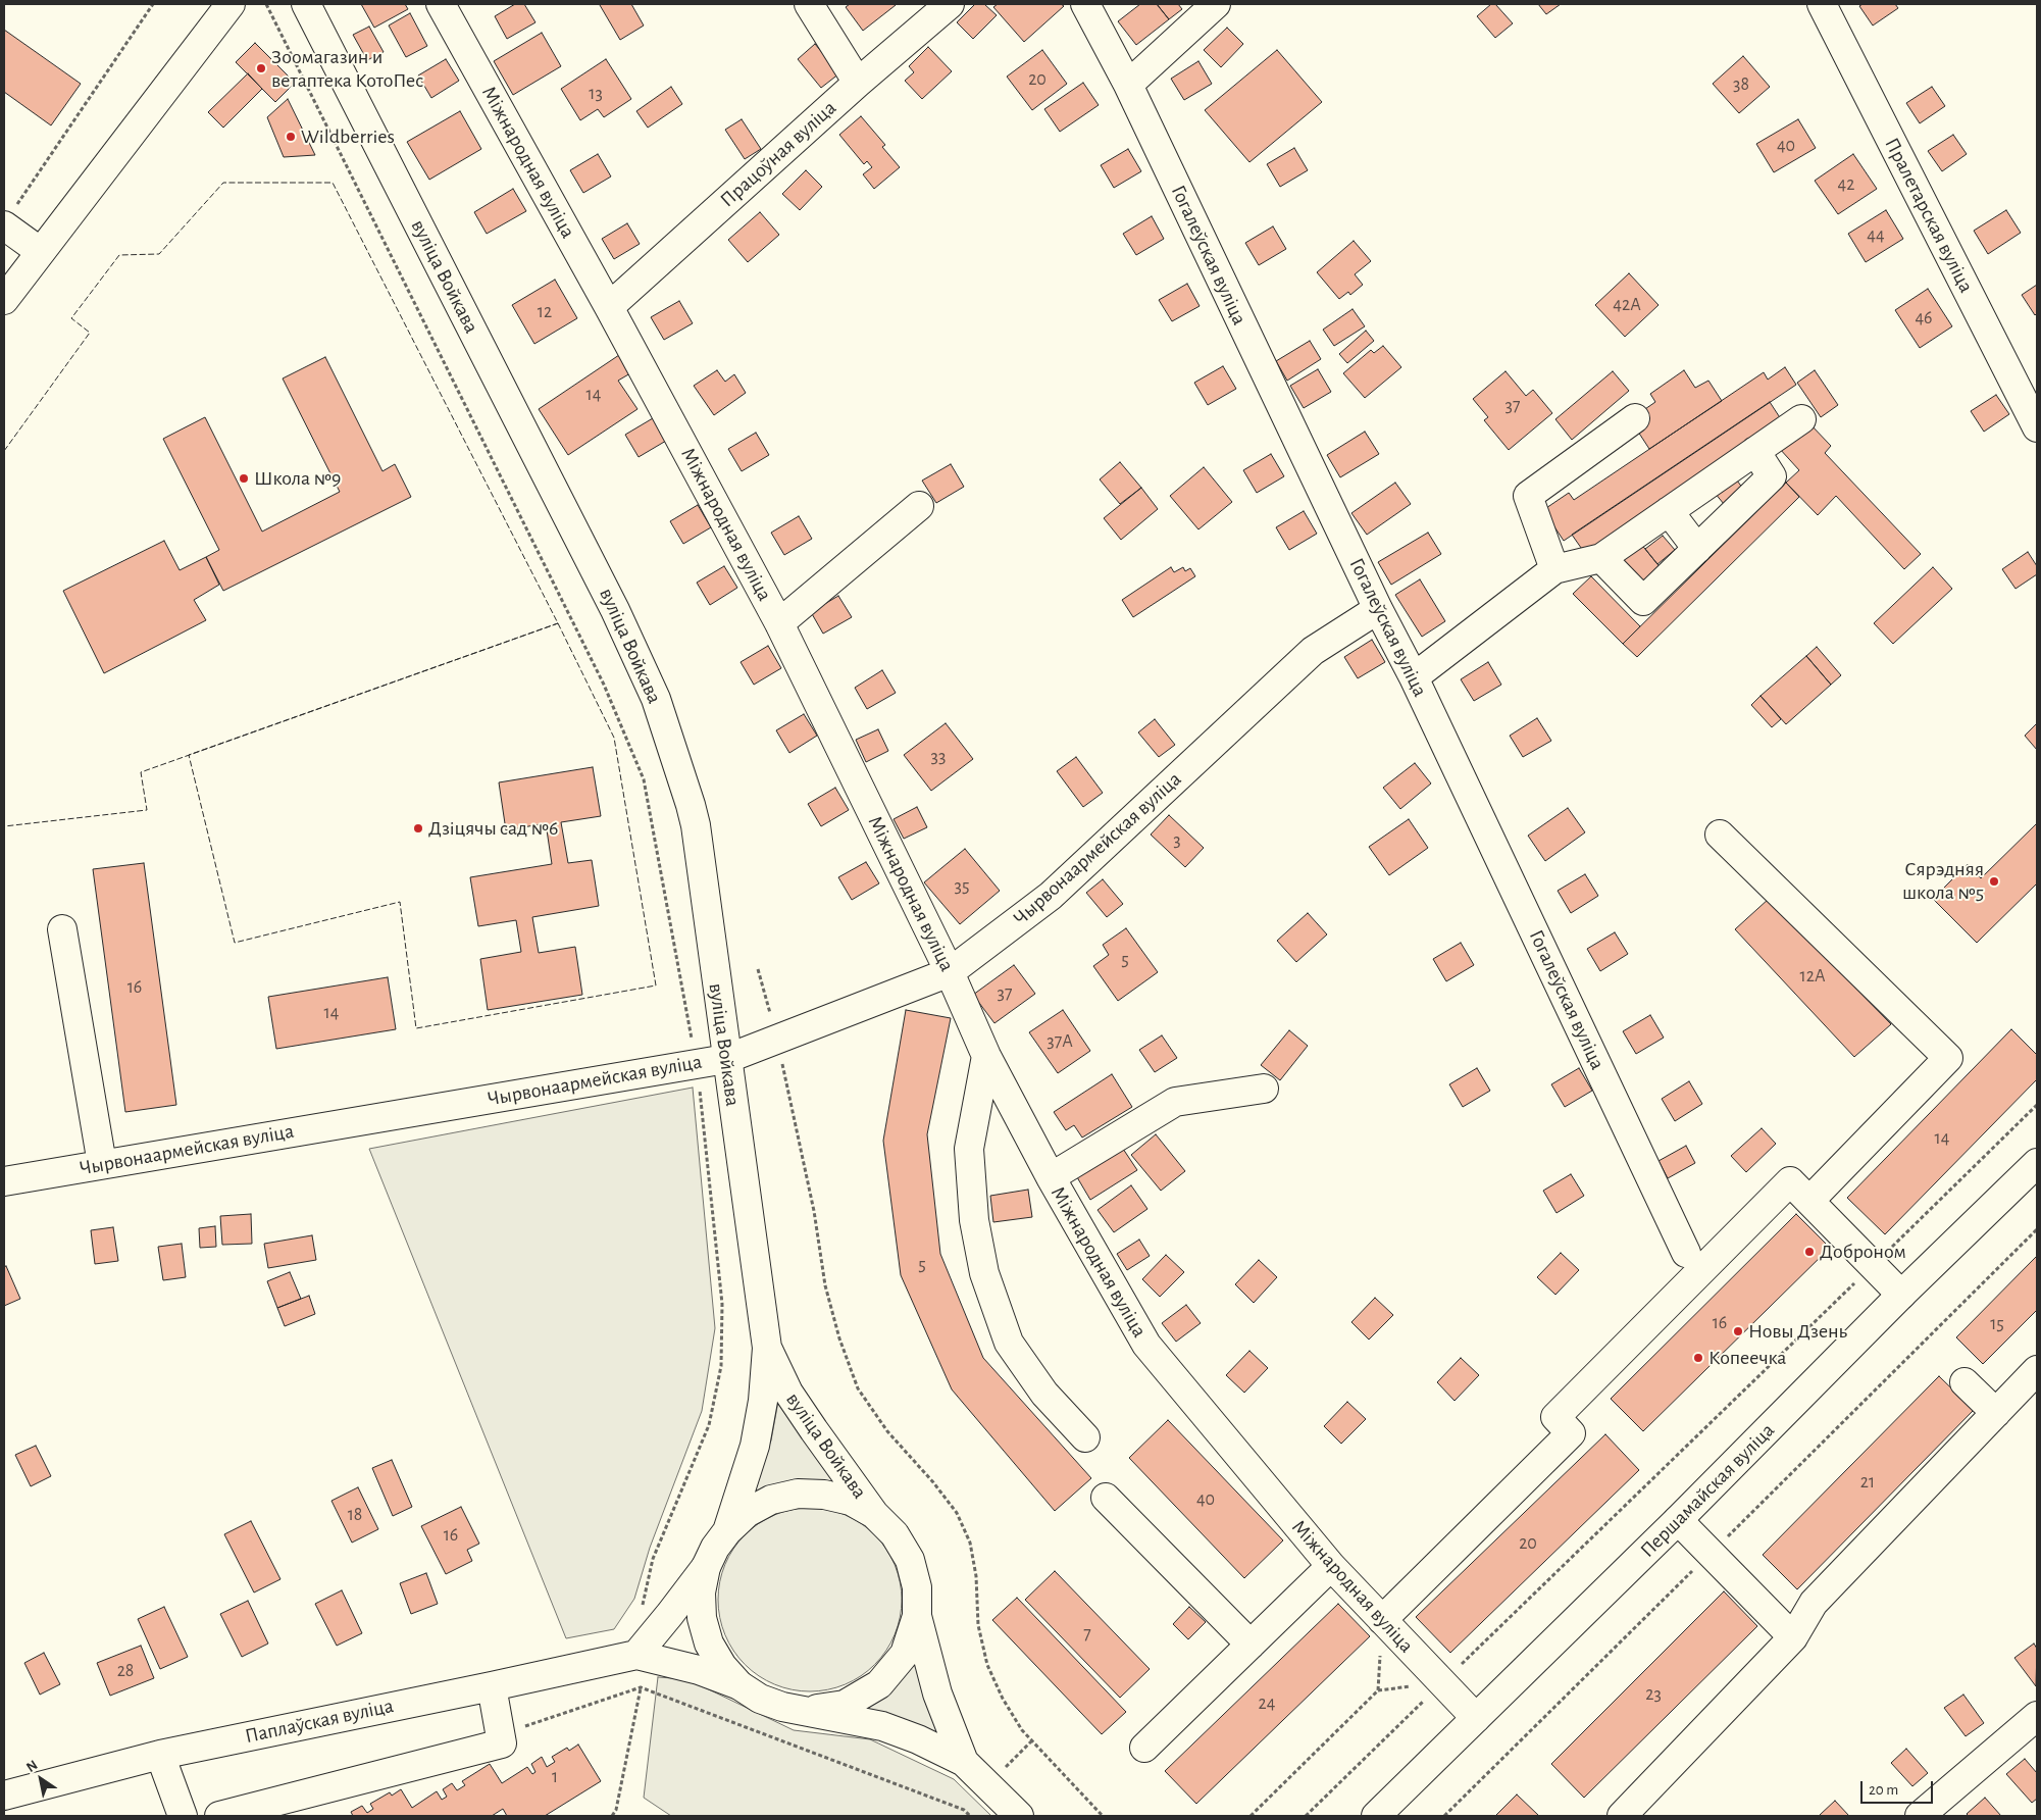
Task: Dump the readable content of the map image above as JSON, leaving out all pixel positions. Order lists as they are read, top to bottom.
{
  "streets": {
    "street": [
      "Працоўная вуліца",
      "Міжнародная вуліца",
      "Пралетарская вуліца",
      "Гогалеўская вуліца",
      "вуліца Войкава",
      "Чырвонаармейская вуліца",
      "Першамайская вуліца",
      "Паплаўская вуліца"
    ]
  },
  "crossings": [
    ["Працоўная вуліца", "Міжнародная вуліца"],
    ["Міжнародная вуліца", "Чырвонаармейская вуліца"],
    ["Міжнародная вуліца", "Першамайская вуліца"],
    ["Гогалеўская вуліца", "Чырвонаармейская вуліца"],
    ["вуліца Войкава", "Чырвонаармейская вуліца"],
    ["вуліца Войкава", "Паплаўская вуліца"]
  ],
  "places": [
    "Зоомагазин и ветаптека КотоПес",
    "Wildberries",
    "Школа №9",
    "Дзіцячы сад №6",
    "Сярэдняя школа №5",
    "Доброном",
    "Новы Дзень",
    "Копеечка"
  ],
  "house_numbers": [
    "20",
    "38",
    "13",
    "40",
    "42",
    "44",
    "42А",
    "12",
    "46",
    "14",
    "37",
    "33",
    "3",
    "35",
    "5",
    "12А",
    "16",
    "37",
    "14",
    "37А",
    "14",
    "5",
    "16",
    "15",
    "21",
    "40",
    "18",
    "16",
    "20",
    "7",
    "28",
    "23",
    "24",
    "1"
  ],
  "scale_bar": "20 m",
  "north": "top left"
}
